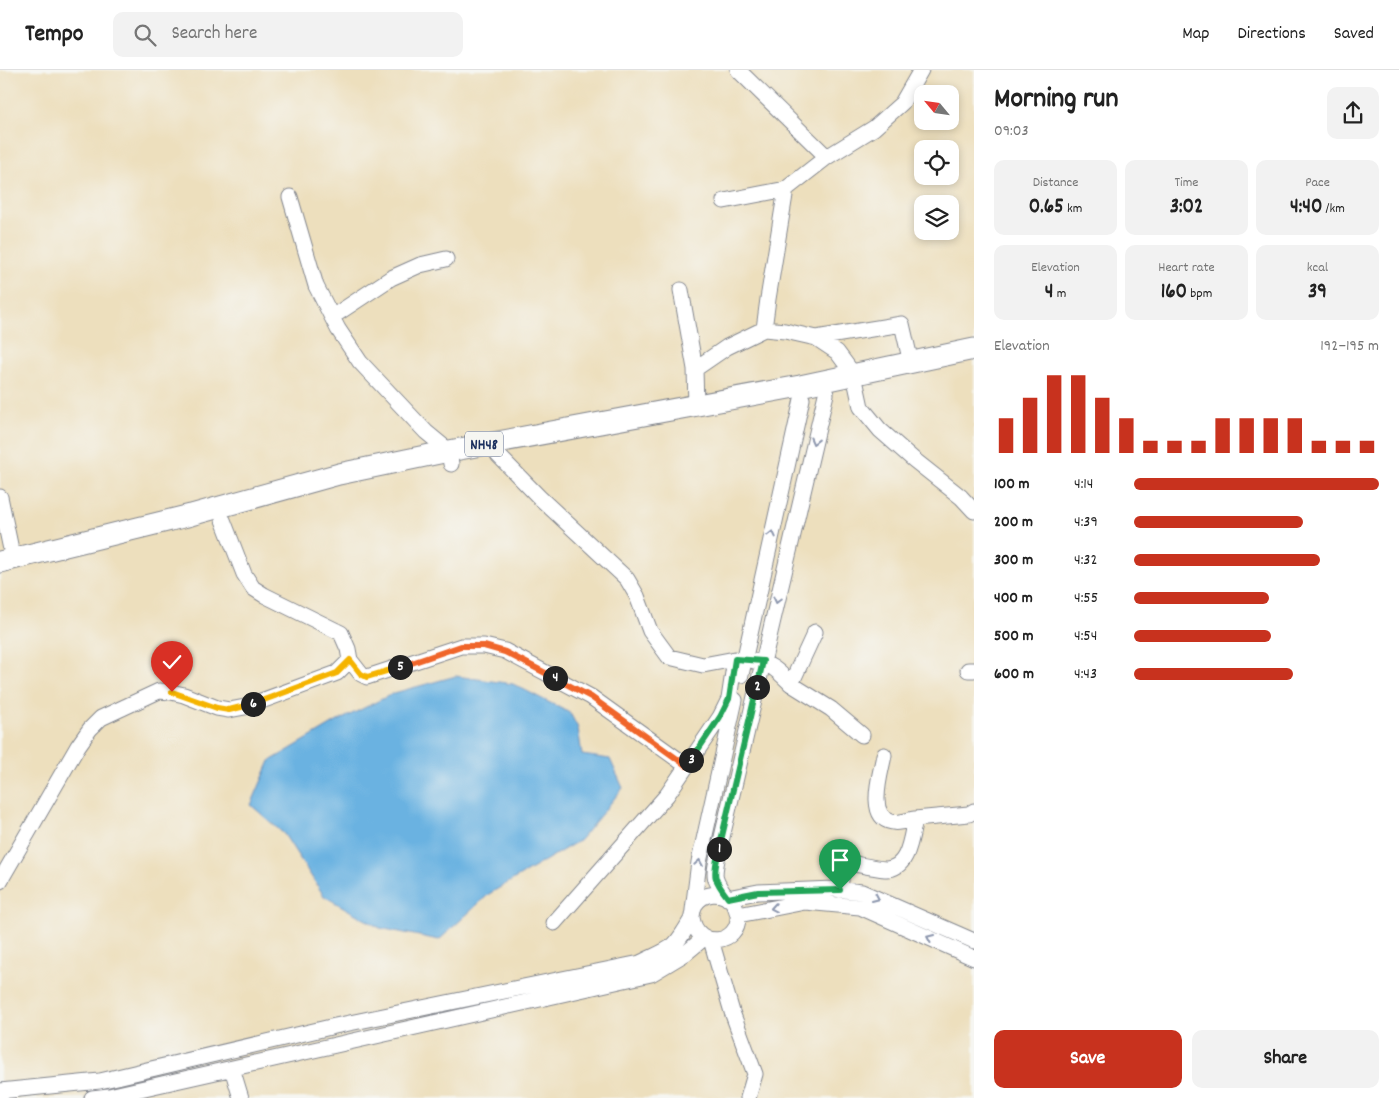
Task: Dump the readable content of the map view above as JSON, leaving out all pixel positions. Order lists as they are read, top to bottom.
{
  "streets": {
    "highway": ["NH48"]
  },
  "north": "top left",
  "page": {
    "header": "Tempo",
    "search": "Search here",
    "nav": ["Map", "Directions", "Saved"],
    "heading": ["Morning run", "09:03"],
    "stats": [
      ["Distance", "0.65 km"],
      ["Time", "3:02"],
      ["Pace", "4:40 /km"],
      ["Elevation", "4 m"],
      ["Heart rate", "160 bpm"],
      ["kcal", "39"]
    ],
    "chart": ["Elevation", "192–195 m"],
    "list": [
      {
        "name": "100 m",
        "note": "4:14"
      },
      {
        "name": "200 m",
        "note": "4:39"
      },
      {
        "name": "300 m",
        "note": "4:32"
      },
      {
        "name": "400 m",
        "note": "4:55"
      },
      {
        "name": "500 m",
        "note": "4:54"
      },
      {
        "name": "600 m",
        "note": "4:43"
      }
    ],
    "pins": [
      "5",
      "4",
      "2",
      "6",
      "3",
      "1"
    ],
    "buttons": ["Save", "Share"]
  }
}
